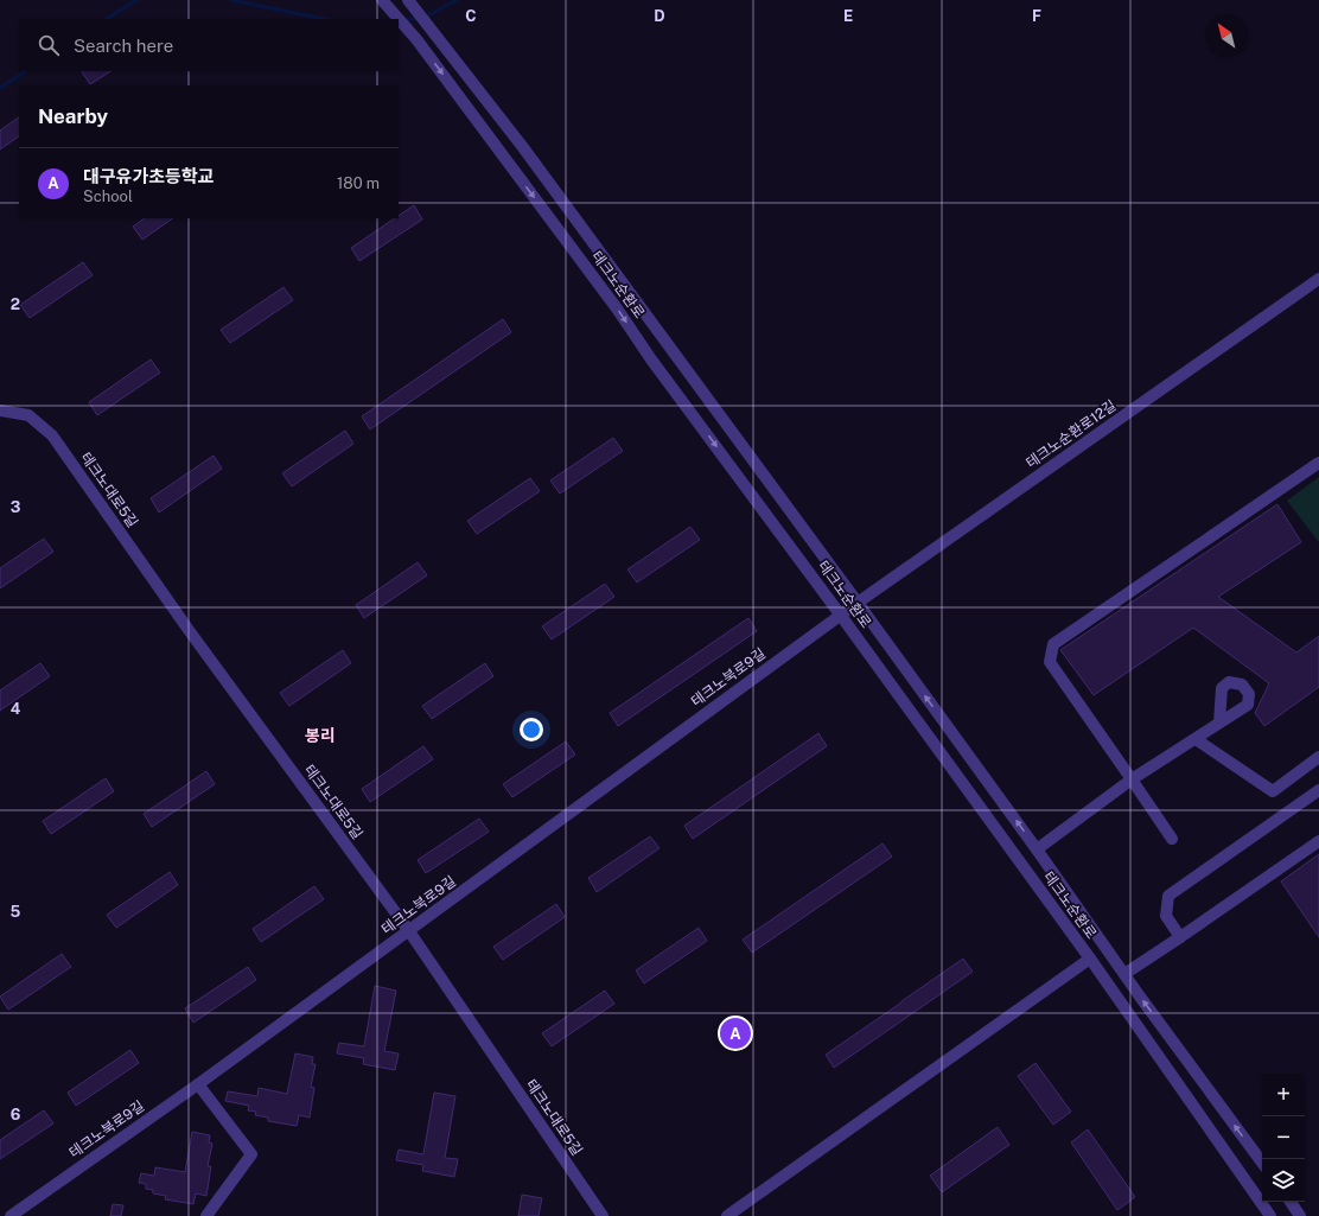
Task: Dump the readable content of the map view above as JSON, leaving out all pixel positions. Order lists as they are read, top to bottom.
{
  "streets": {
    "street": [
      "테크노순환로",
      "테크노순환로12길",
      "테크노대로5길",
      "테크노북로9길"
    ]
  },
  "crossings": [
    ["테크노순환로", "테크노순환로12길"],
    ["테크노순환로", "테크노북로9길"],
    ["테크노순환로12길", "테크노북로9길"],
    ["테크노대로5길", "테크노북로9길"]
  ],
  "districts": ["봉리"],
  "north": "top left",
  "page": {
    "search": "Search here",
    "heading": "Nearby",
    "list": [
      {
        "mark": "A",
        "name": "대구유가초등학교",
        "note": "School",
        "value": "180 m"
      }
    ],
    "pins": "A",
    "map_buttons": ["+", "−"]
  },
  "grid": {
    "columns": [
      "C",
      "D",
      "E",
      "F"
    ],
    "rows": [
      "2",
      "3",
      "4",
      "5",
      "6"
    ]
  }
}
